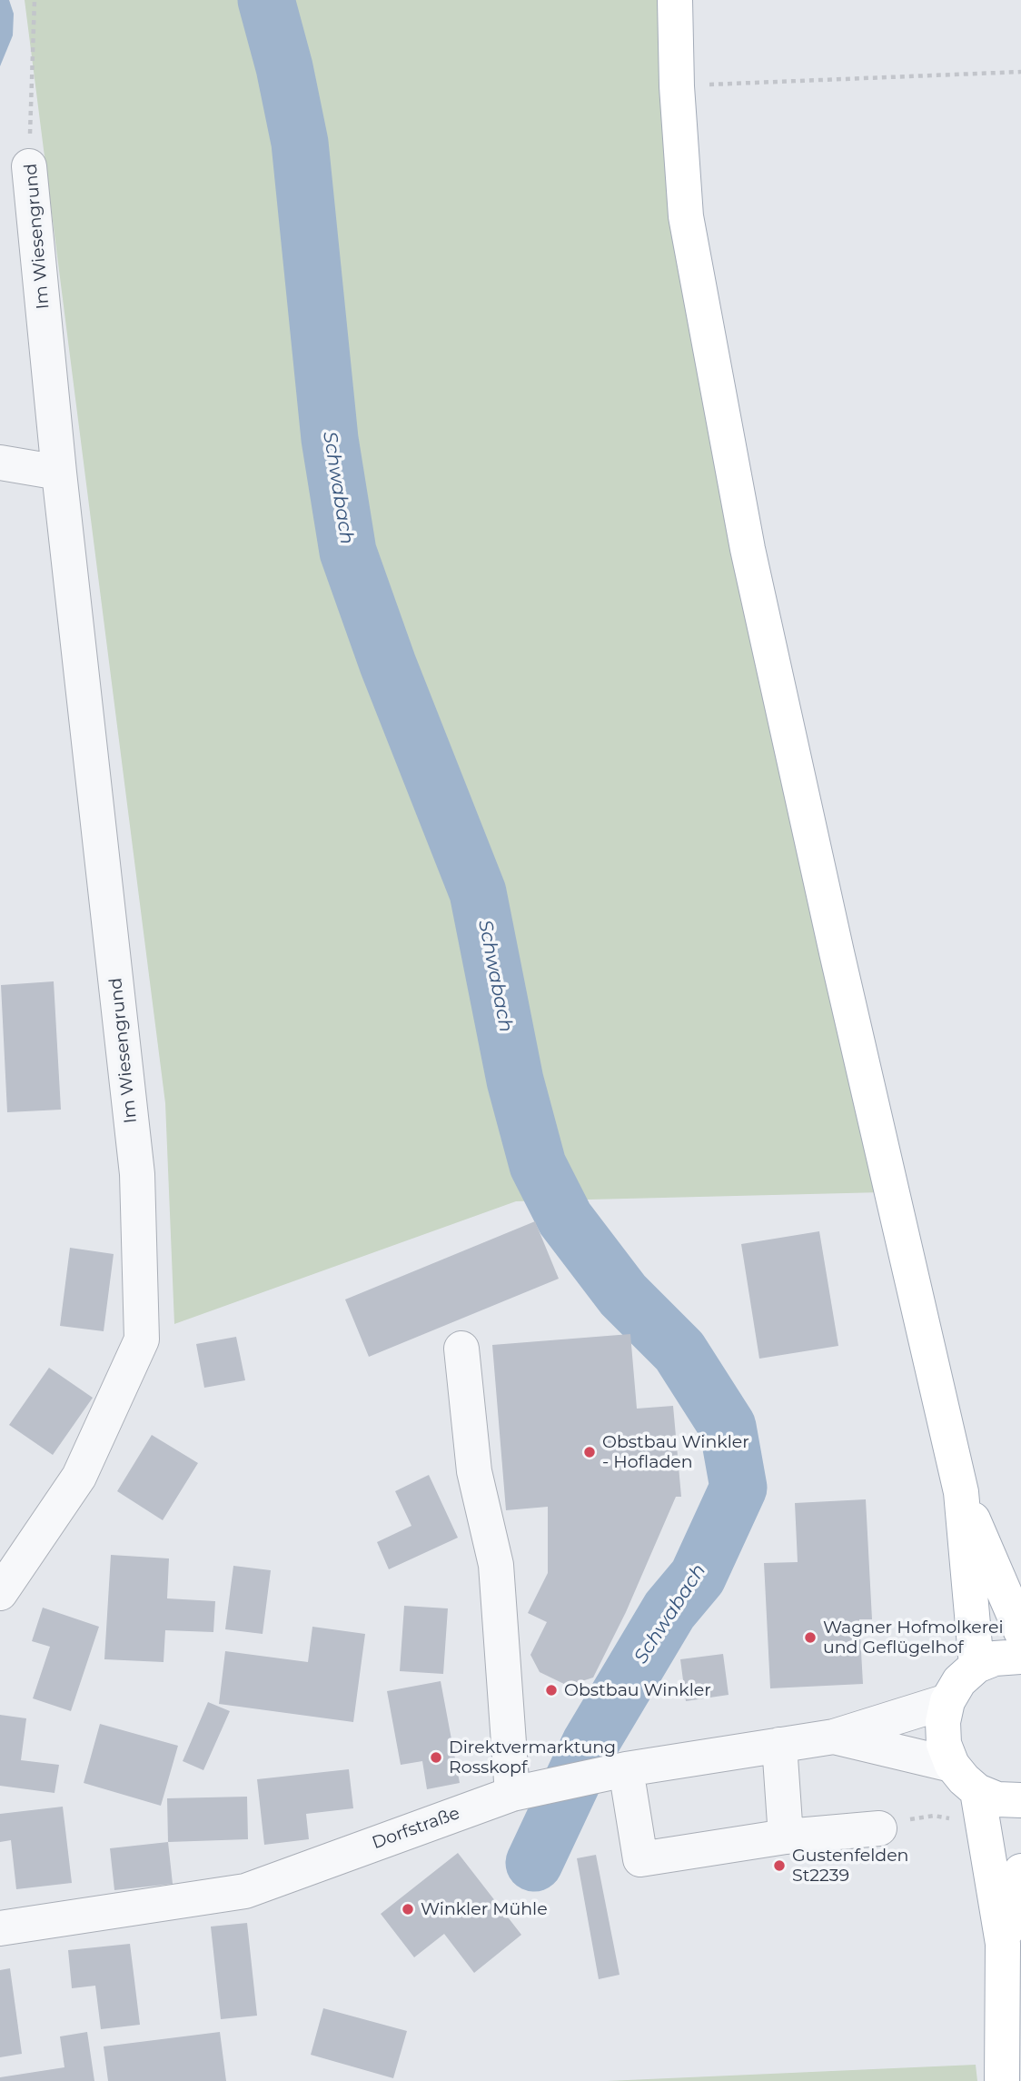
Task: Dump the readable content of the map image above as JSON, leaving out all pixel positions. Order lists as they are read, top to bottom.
{
  "streets": {
    "street": ["Im Wiesengrund", "Dorfstraße"]
  },
  "water": ["Schwabach"],
  "places": [
    "Obstbau Winkler - Hofladen",
    "Wagner Hofmolkerei und Geflügelhof",
    "Obstbau Winkler",
    "Direktvermarktung Rosskopf",
    "Gustenfelden St2239",
    "Winkler Mühle"
  ]
}
